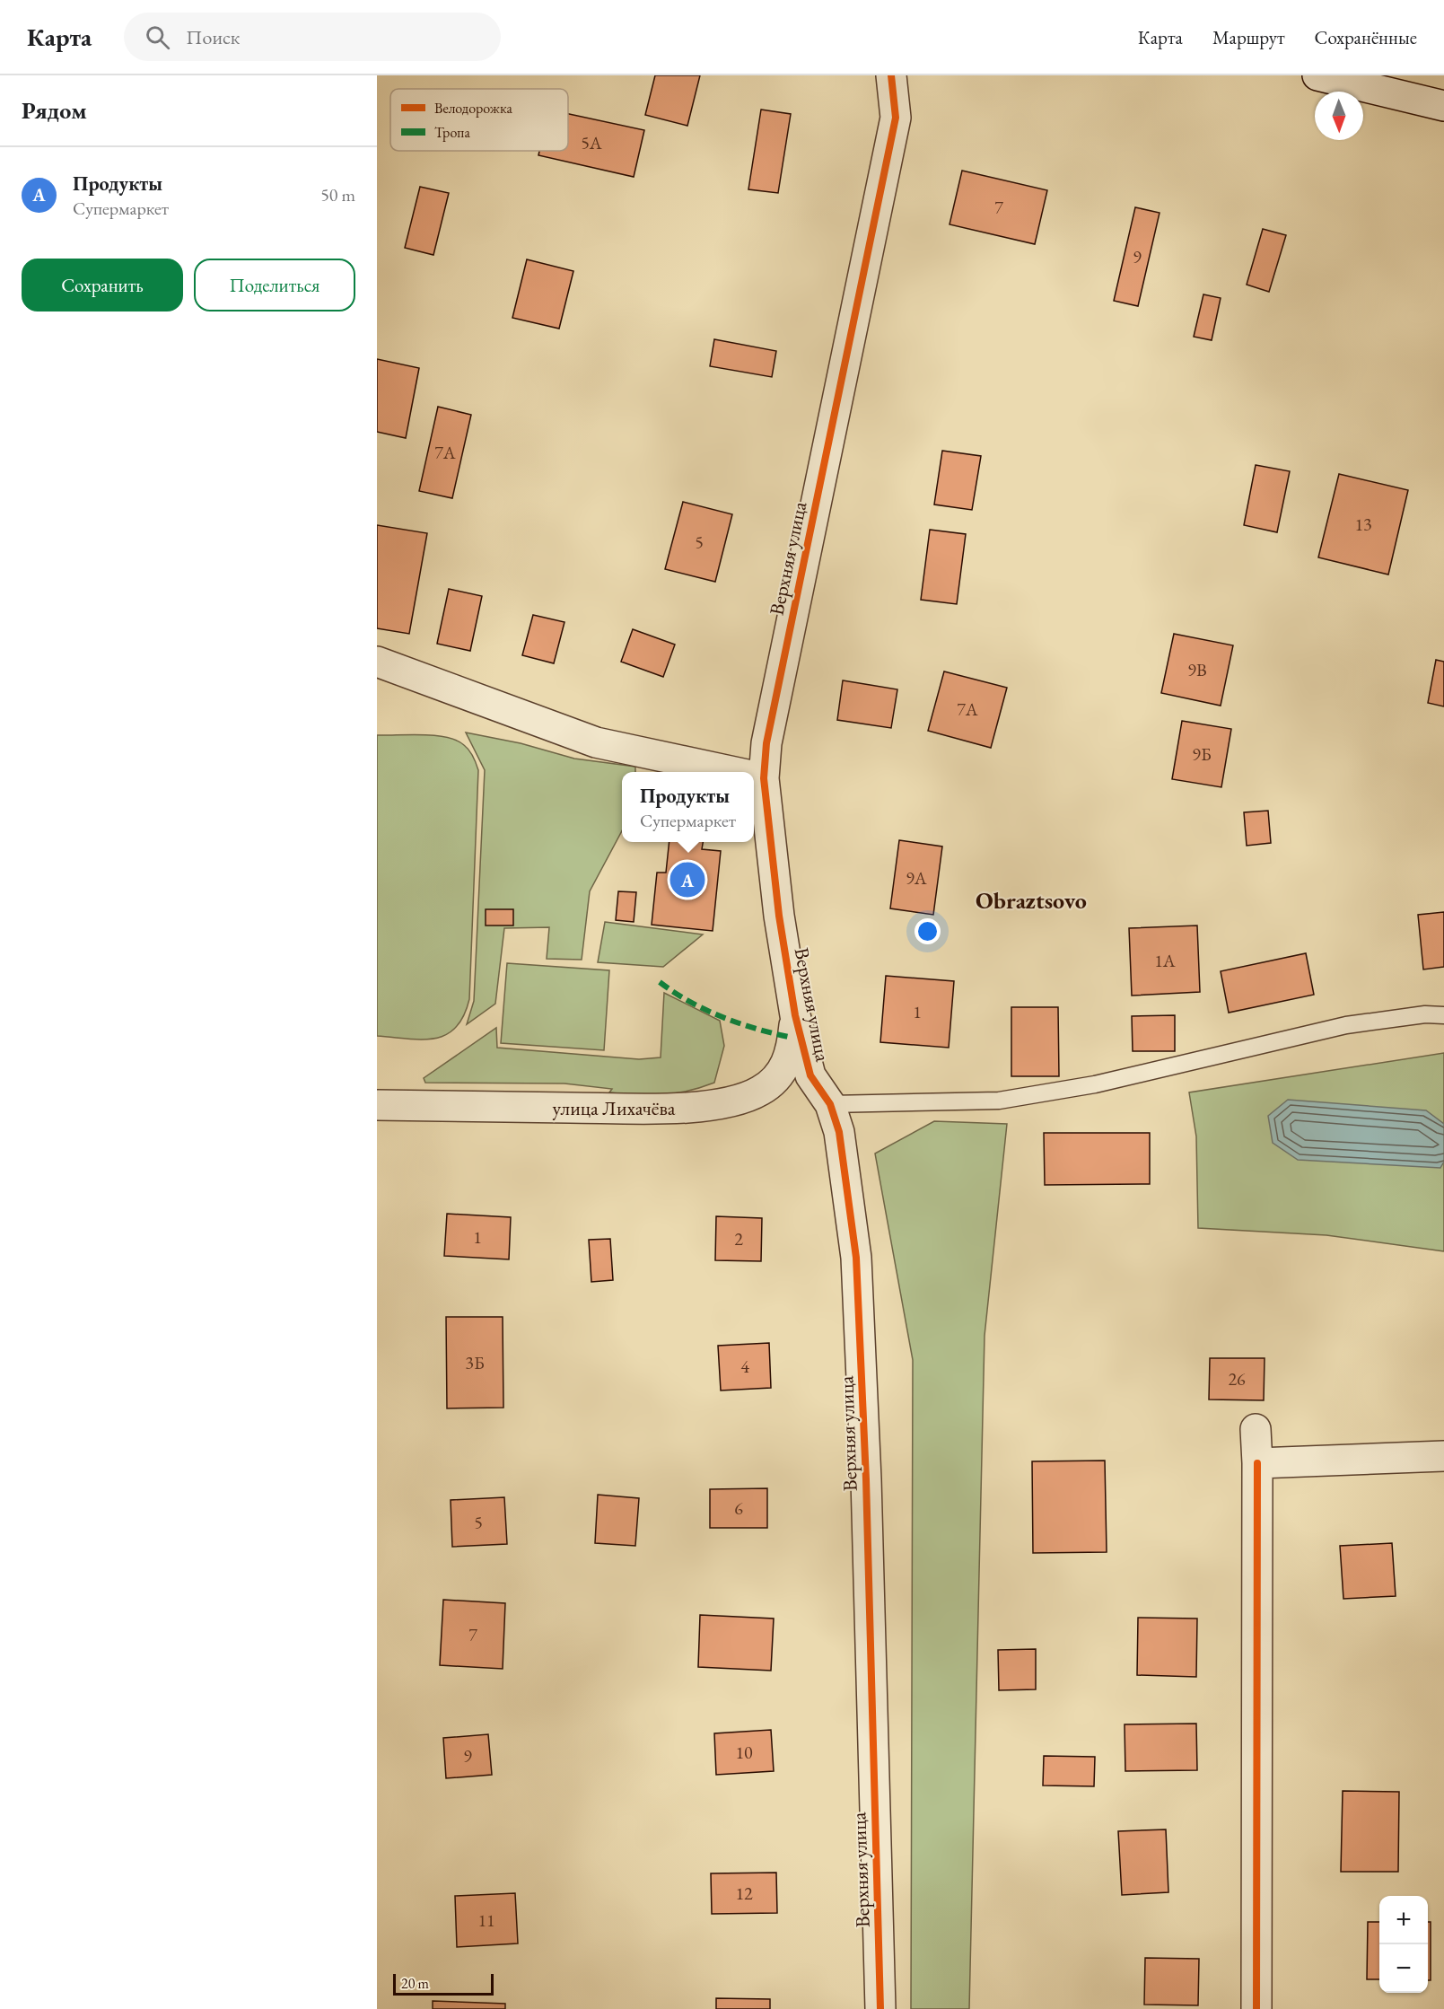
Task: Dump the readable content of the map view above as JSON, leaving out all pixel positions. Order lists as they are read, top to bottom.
{
  "streets": {
    "street": ["Верхняя улица", "улица Лихачёва"]
  },
  "crossings": [
    ["Верхняя улица", "улица Лихачёва"]
  ],
  "districts": ["Obraztsovo"],
  "house_numbers": [
    "5А",
    "7",
    "9",
    "7А",
    "13",
    "5",
    "9В",
    "7А",
    "9Б",
    "9А",
    "1А",
    "1",
    "1",
    "2",
    "3Б",
    "4",
    "26",
    "6",
    "5",
    "7",
    "10",
    "9",
    "12",
    "11"
  ],
  "legend": ["Велодорожка", "Тропа"],
  "scale_bar": "20 m",
  "north": "bottom",
  "page": {
    "header": "Карта",
    "search": "Поиск",
    "nav": ["Карта", "Маршрут", "Сохранённые"],
    "heading": "Рядом",
    "list": [
      {
        "mark": "A",
        "name": "Продукты",
        "note": "Супермаркет",
        "value": "50 m"
      }
    ],
    "buttons": ["Сохранить", "Поделиться"],
    "popup": ["Продукты", "Супермаркет"],
    "pins": "A",
    "map_buttons": ["+", "−"],
    "scale": "20 m"
  }
}
